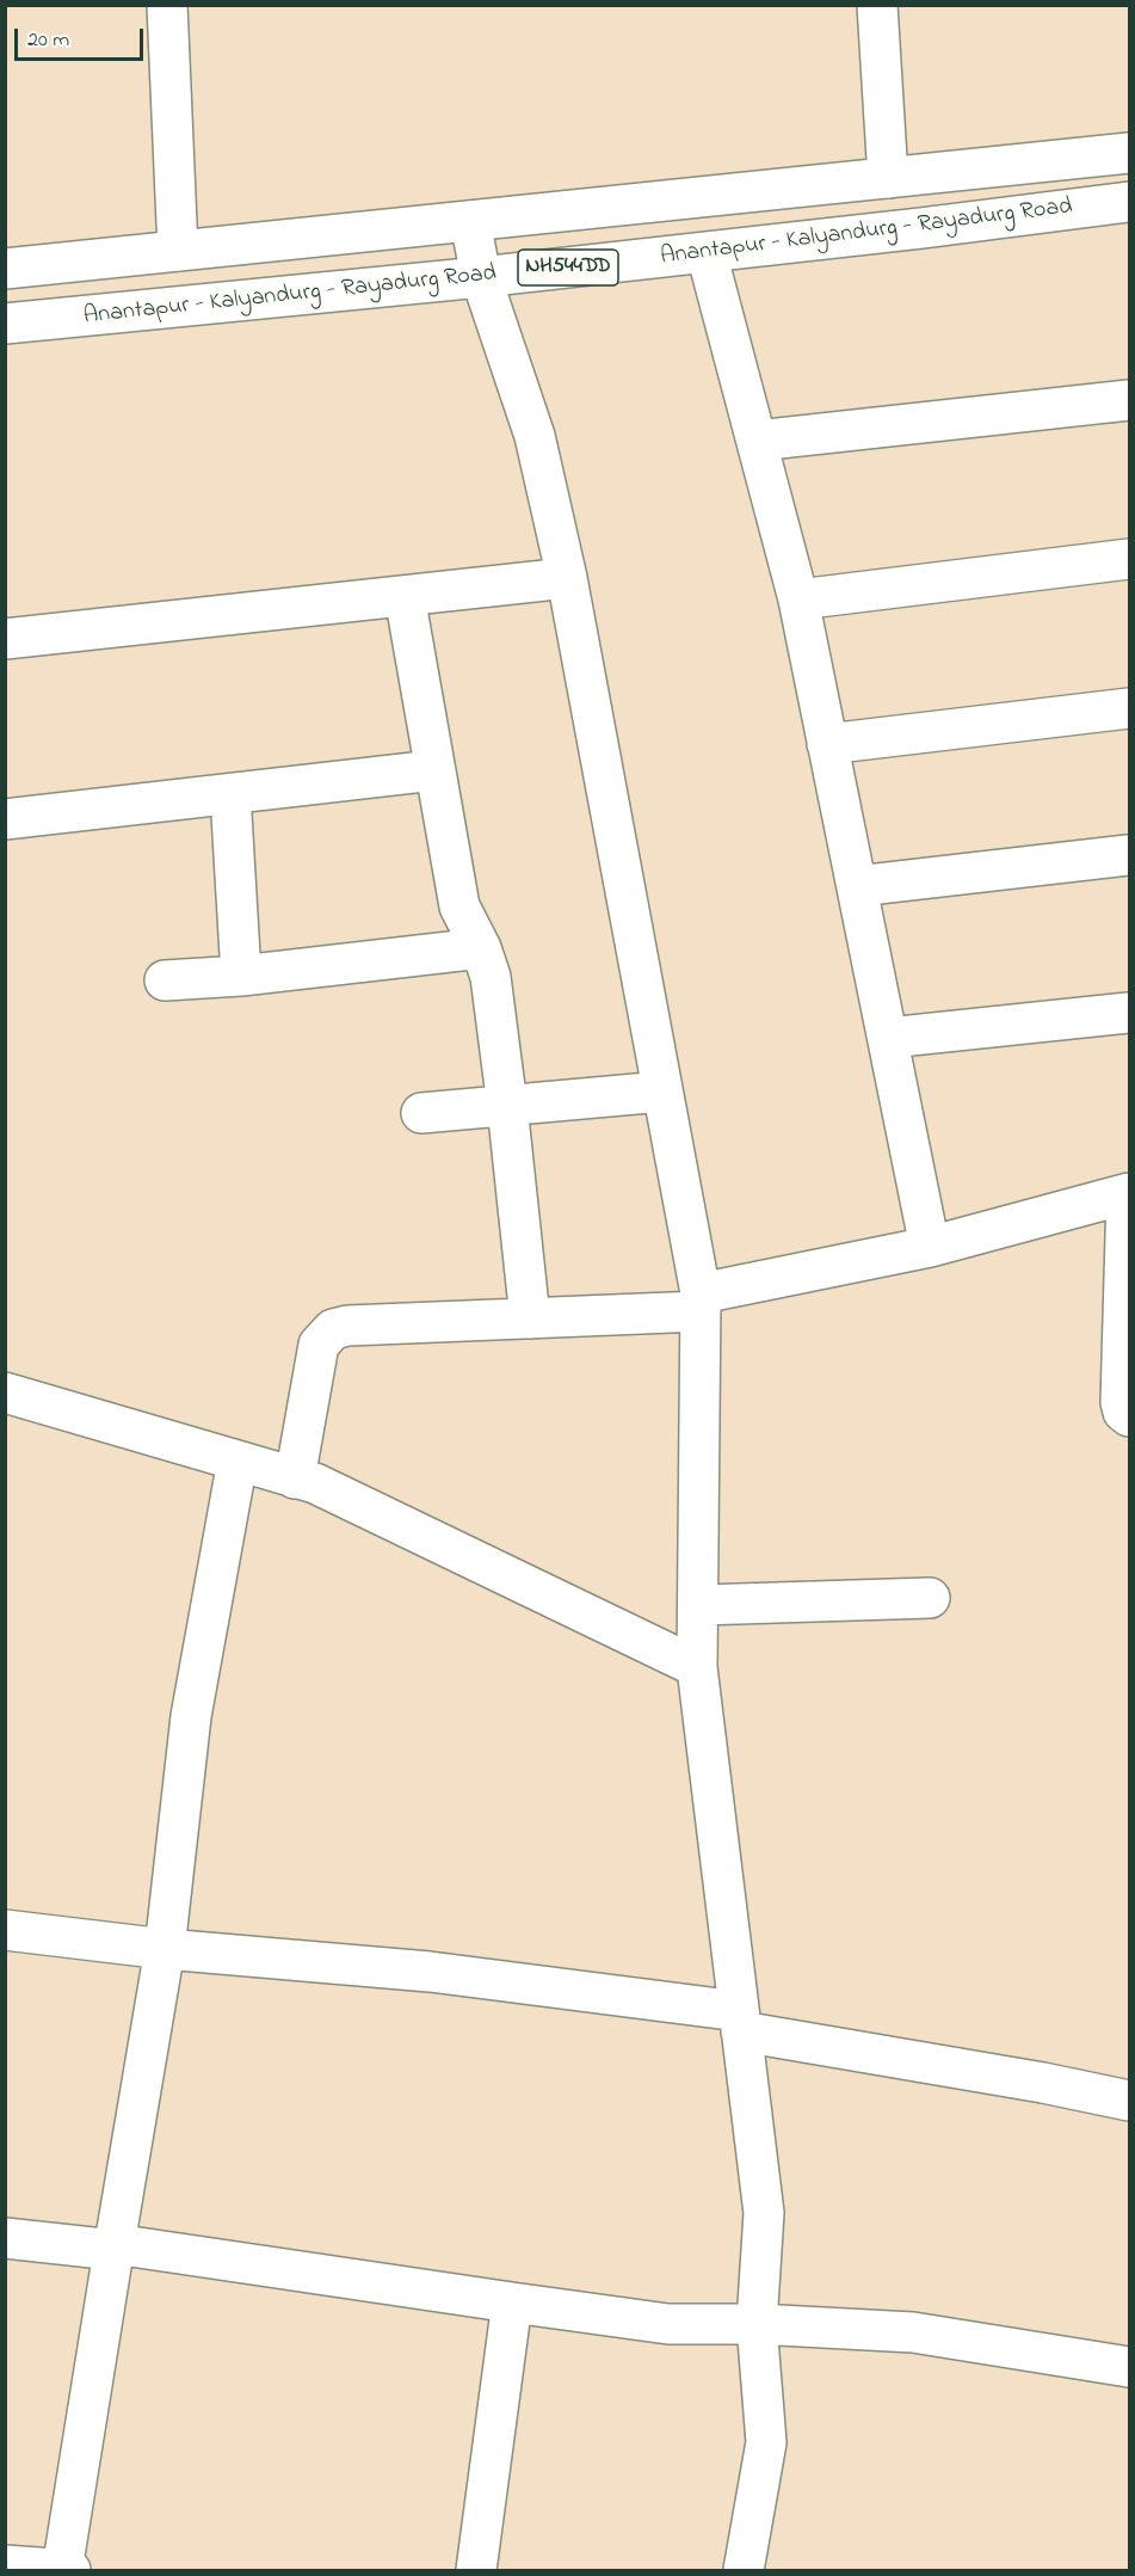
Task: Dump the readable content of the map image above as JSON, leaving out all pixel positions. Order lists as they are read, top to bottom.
{
  "streets": {
    "main road": ["Anantapur - Kalyandurg - Rayadurg Road", "NH544DD"]
  },
  "scale_bar": "20 m"
}
